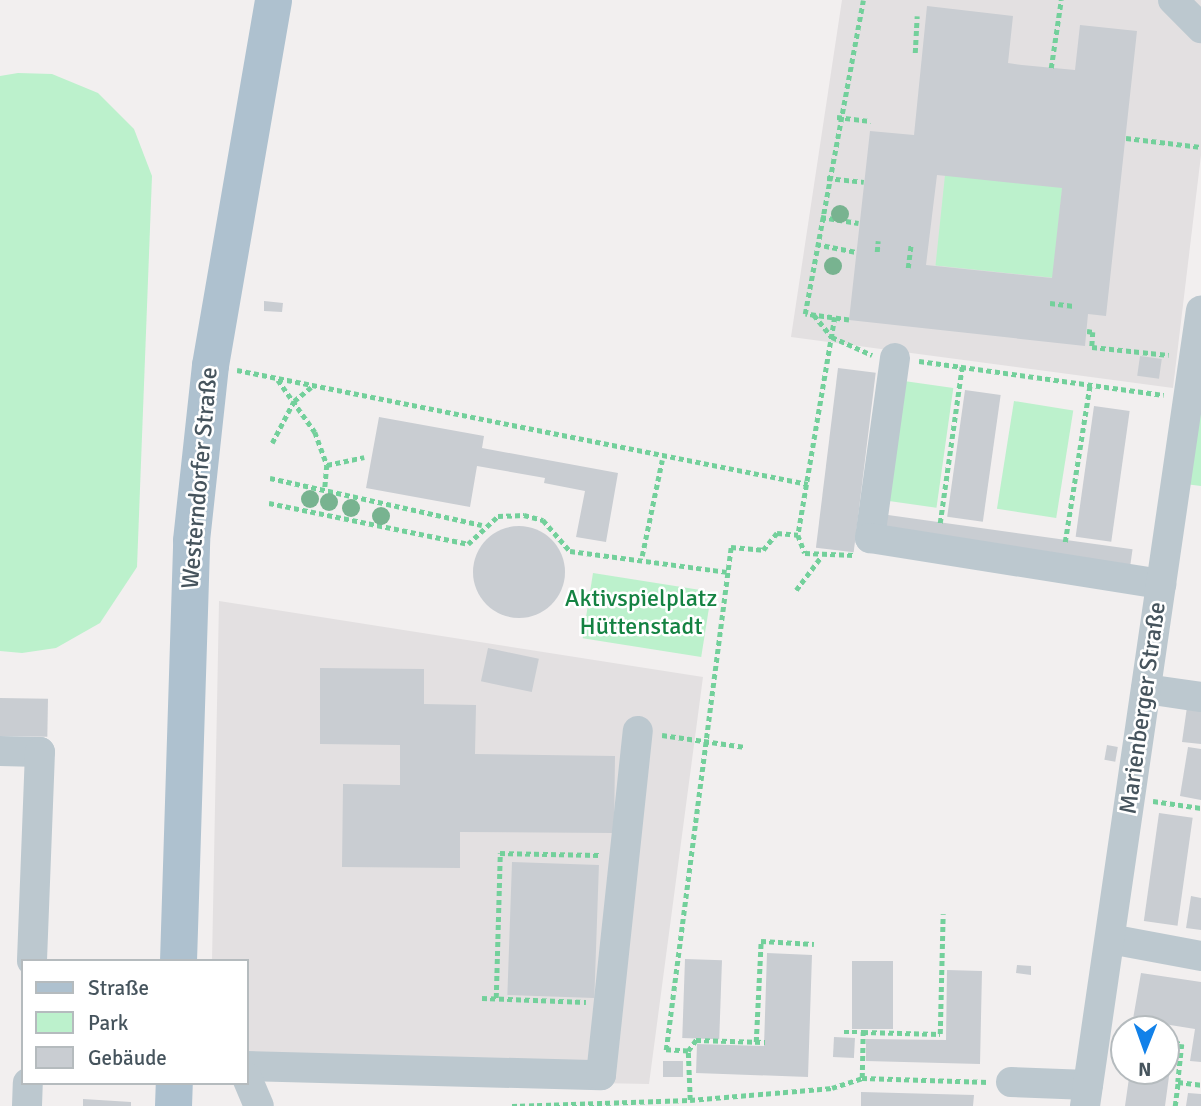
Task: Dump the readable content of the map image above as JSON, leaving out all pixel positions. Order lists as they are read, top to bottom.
{
  "streets": {
    "main road": ["Westerndorfer Straße"],
    "street": ["Marienberger Straße"]
  },
  "parks": ["Aktivspielplatz Hüttenstadt"],
  "legend": ["Straße", "Park", "Gebäude"],
  "north": "bottom"
}
